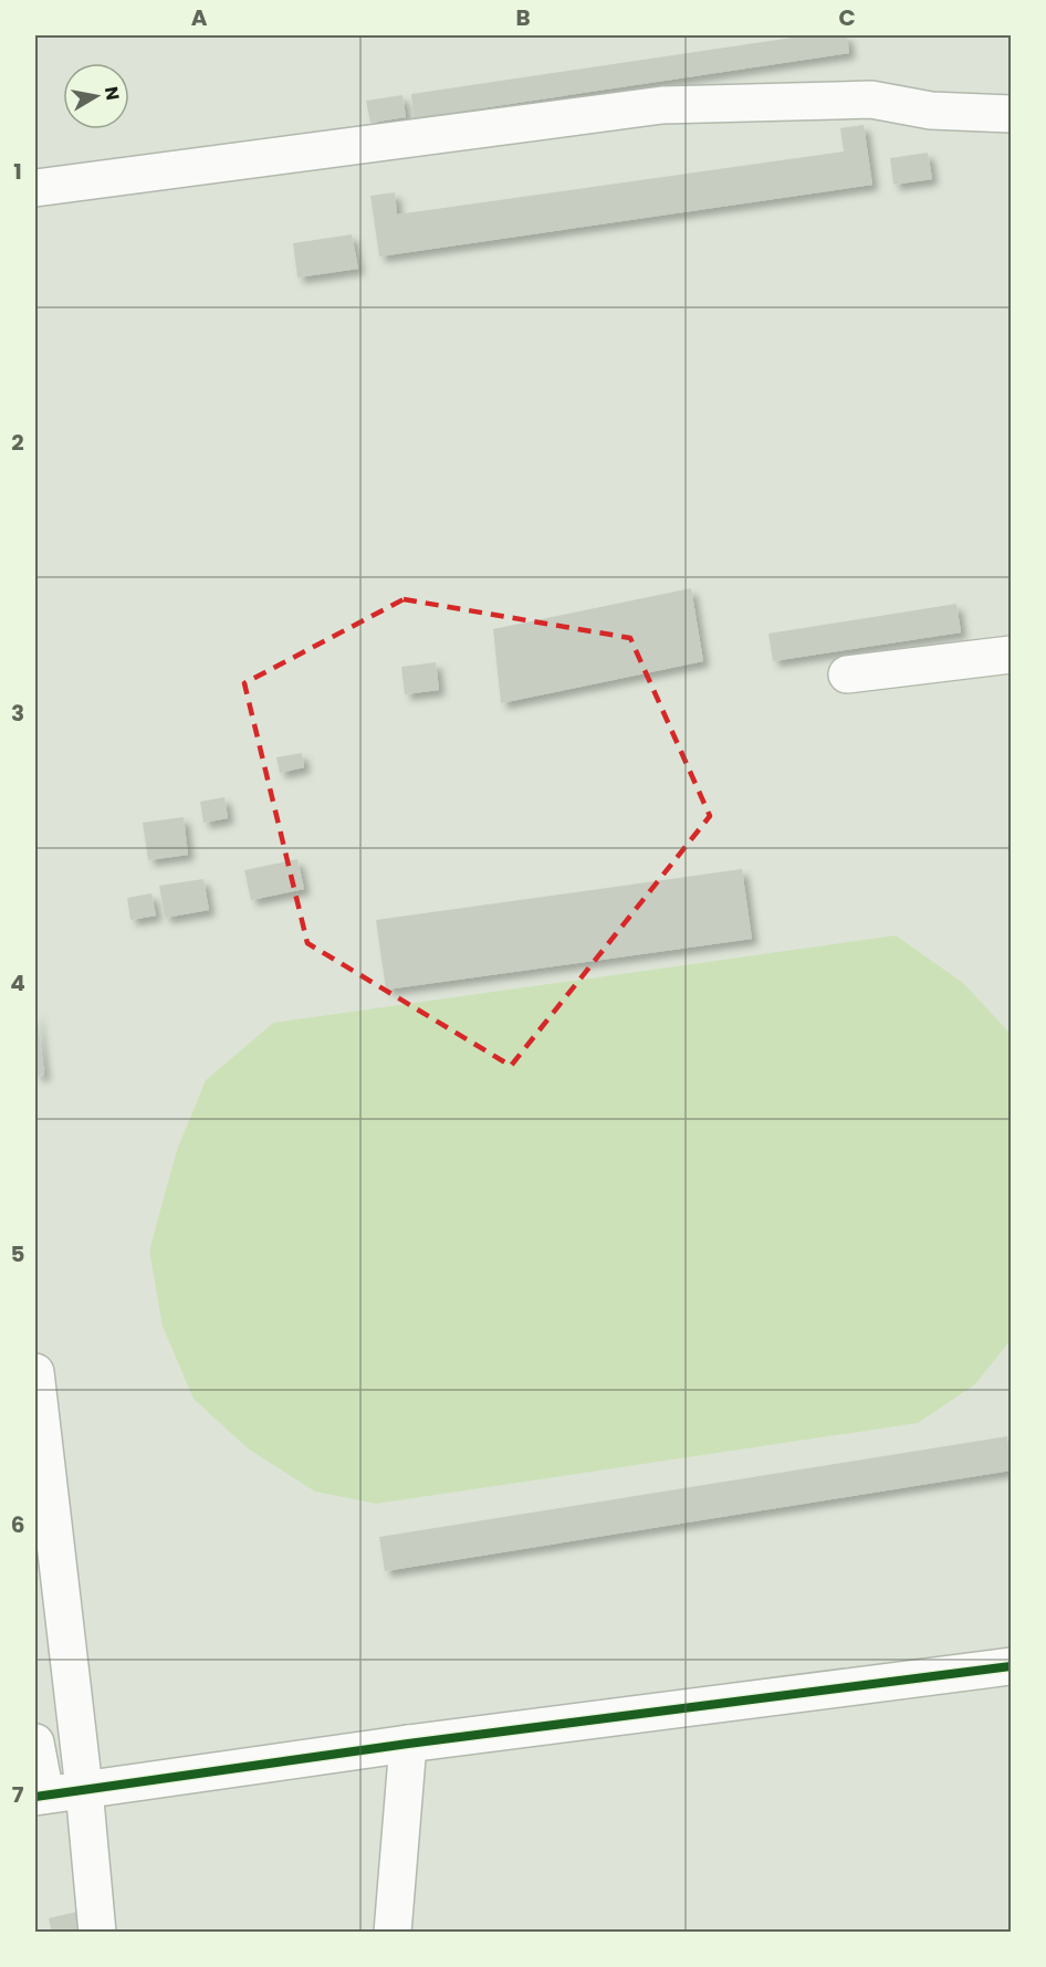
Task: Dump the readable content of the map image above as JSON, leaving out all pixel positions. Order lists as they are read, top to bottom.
{
  "north": "right",
  "grid": {
    "columns": ["A", "B", "C"],
    "rows": [
      "1",
      "2",
      "3",
      "4",
      "5",
      "6",
      "7"
    ]
  }
}
